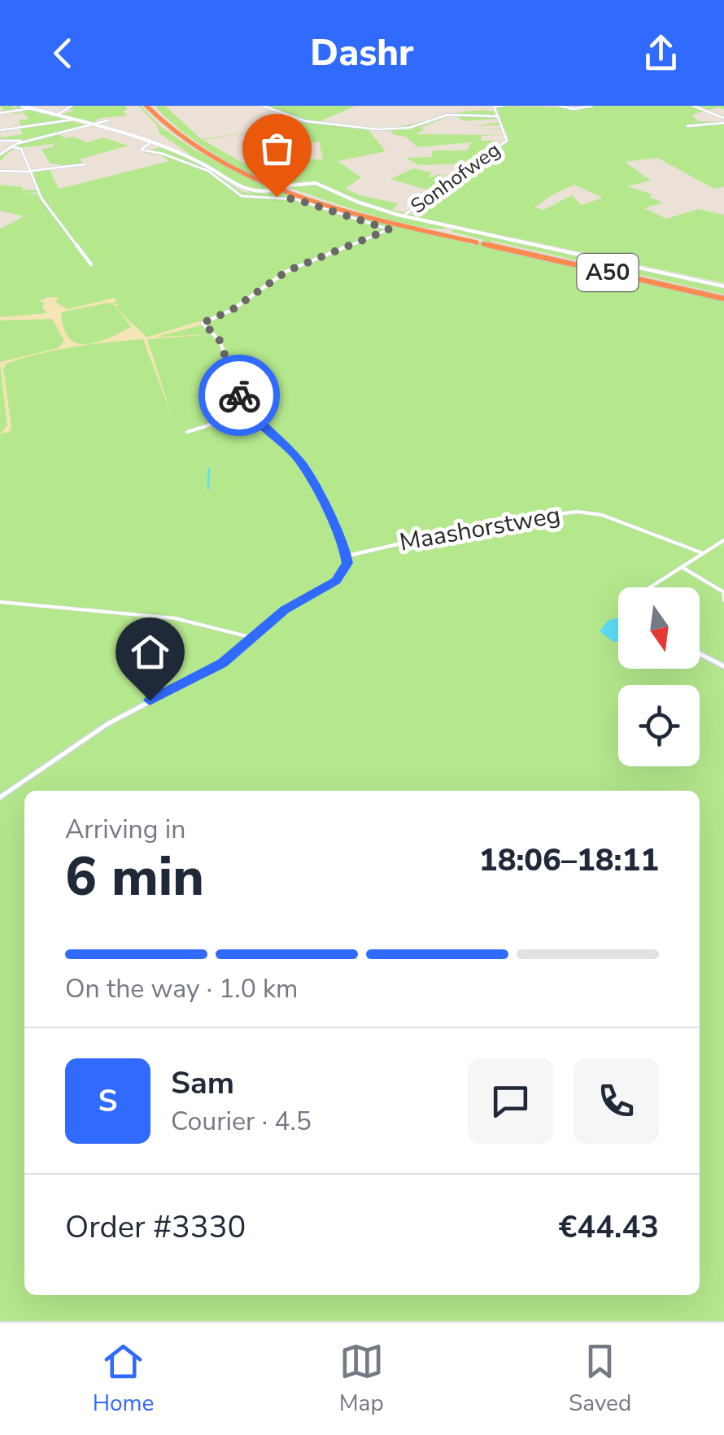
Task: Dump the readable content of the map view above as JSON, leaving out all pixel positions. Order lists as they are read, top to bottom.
{
  "streets": {
    "highway": ["A50"],
    "street": ["Sonhofweg", "Maashorstweg"]
  },
  "north": "bottom",
  "page": {
    "header": "Dashr",
    "heading": ["6 min", "Arriving in", "18:06–18:11"],
    "panel": [
      "Sam",
      "Courier · 4.5",
      "Order #3330",
      "€44.43"
    ],
    "bar": "On the way · 1.0 km",
    "round": "S",
    "tabs": ["Home", "Map", "Saved"]
  }
}
